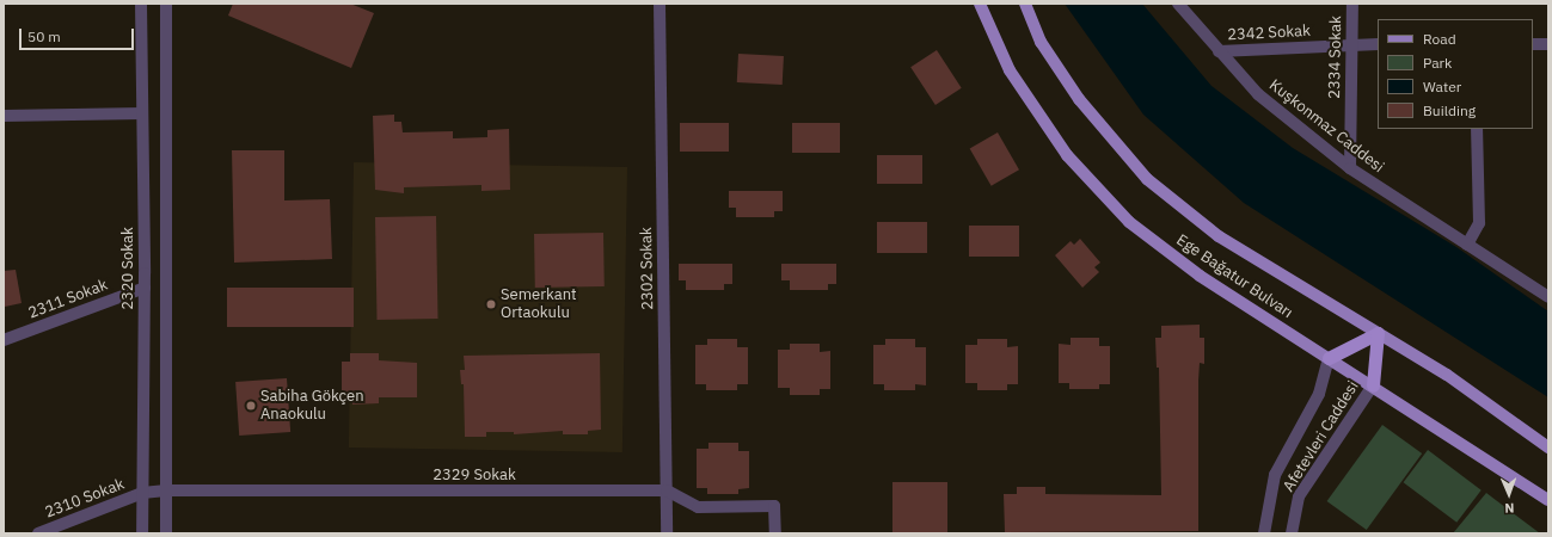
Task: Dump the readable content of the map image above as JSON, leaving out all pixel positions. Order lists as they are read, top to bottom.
{
  "streets": {
    "main road": ["Ege Bağatur Bulvarı"],
    "street": [
      "2342 Sokak",
      "2334 Sokak",
      "Kuşkonmaz Caddesi",
      "2320 Sokak",
      "2302 Sokak",
      "2311 Sokak",
      "Afetevleri Caddesi",
      "2329 Sokak",
      "2310 Sokak"
    ]
  },
  "crossings": [
    ["2342 Sokak", "2334 Sokak"],
    ["2342 Sokak", "Kuşkonmaz Caddesi"],
    ["2334 Sokak", "Kuşkonmaz Caddesi"],
    ["2320 Sokak", "2311 Sokak"],
    ["2320 Sokak", "2329 Sokak"],
    ["2320 Sokak", "2310 Sokak"],
    ["2302 Sokak", "2329 Sokak"],
    ["Ege Bağatur Bulvarı", "Afetevleri Caddesi"],
    ["2329 Sokak", "2310 Sokak"]
  ],
  "places": ["Semerkant Ortaokulu", "Sabiha Gökçen Anaokulu"],
  "legend": [
    "Road",
    "Park",
    "Water",
    "Building"
  ],
  "scale_bar": "50 m",
  "north": "bottom"
}
